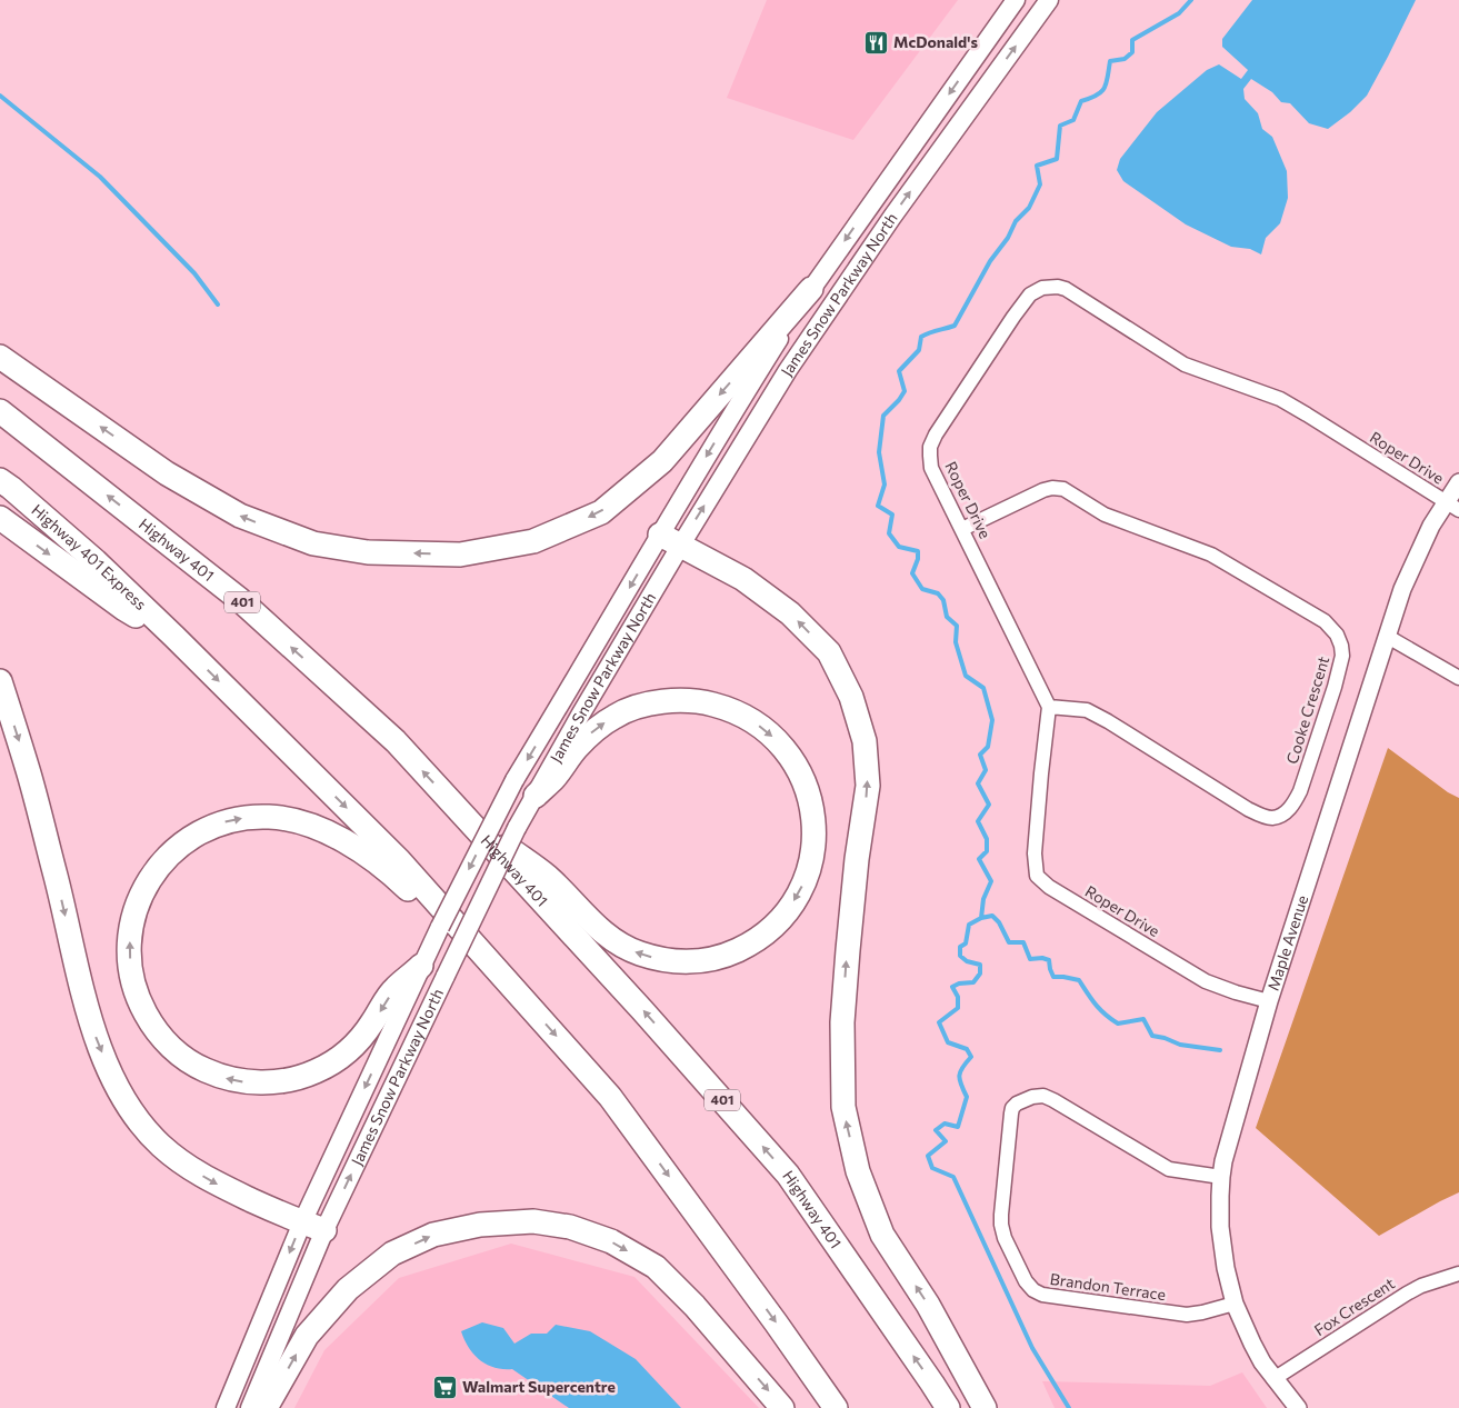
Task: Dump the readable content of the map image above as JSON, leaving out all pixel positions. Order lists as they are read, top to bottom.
{
  "streets": {
    "highway": ["Highway 401", "Highway 401 Express", "401"],
    "main road": ["James Snow Parkway North"],
    "street": [
      "Roper Drive",
      "Cooke Crescent",
      "Maple Avenue",
      "Brandon Terrace",
      "Fox Crescent"
    ]
  },
  "crossings": [
    ["Roper Drive", "Cooke Crescent"],
    ["Roper Drive", "Maple Avenue"],
    ["Maple Avenue", "Brandon Terrace"],
    ["Maple Avenue", "Fox Crescent"]
  ],
  "places": {
    "restaurant": ["McDonald's"],
    "supermarket": ["Walmart Supercentre"]
  }
}
